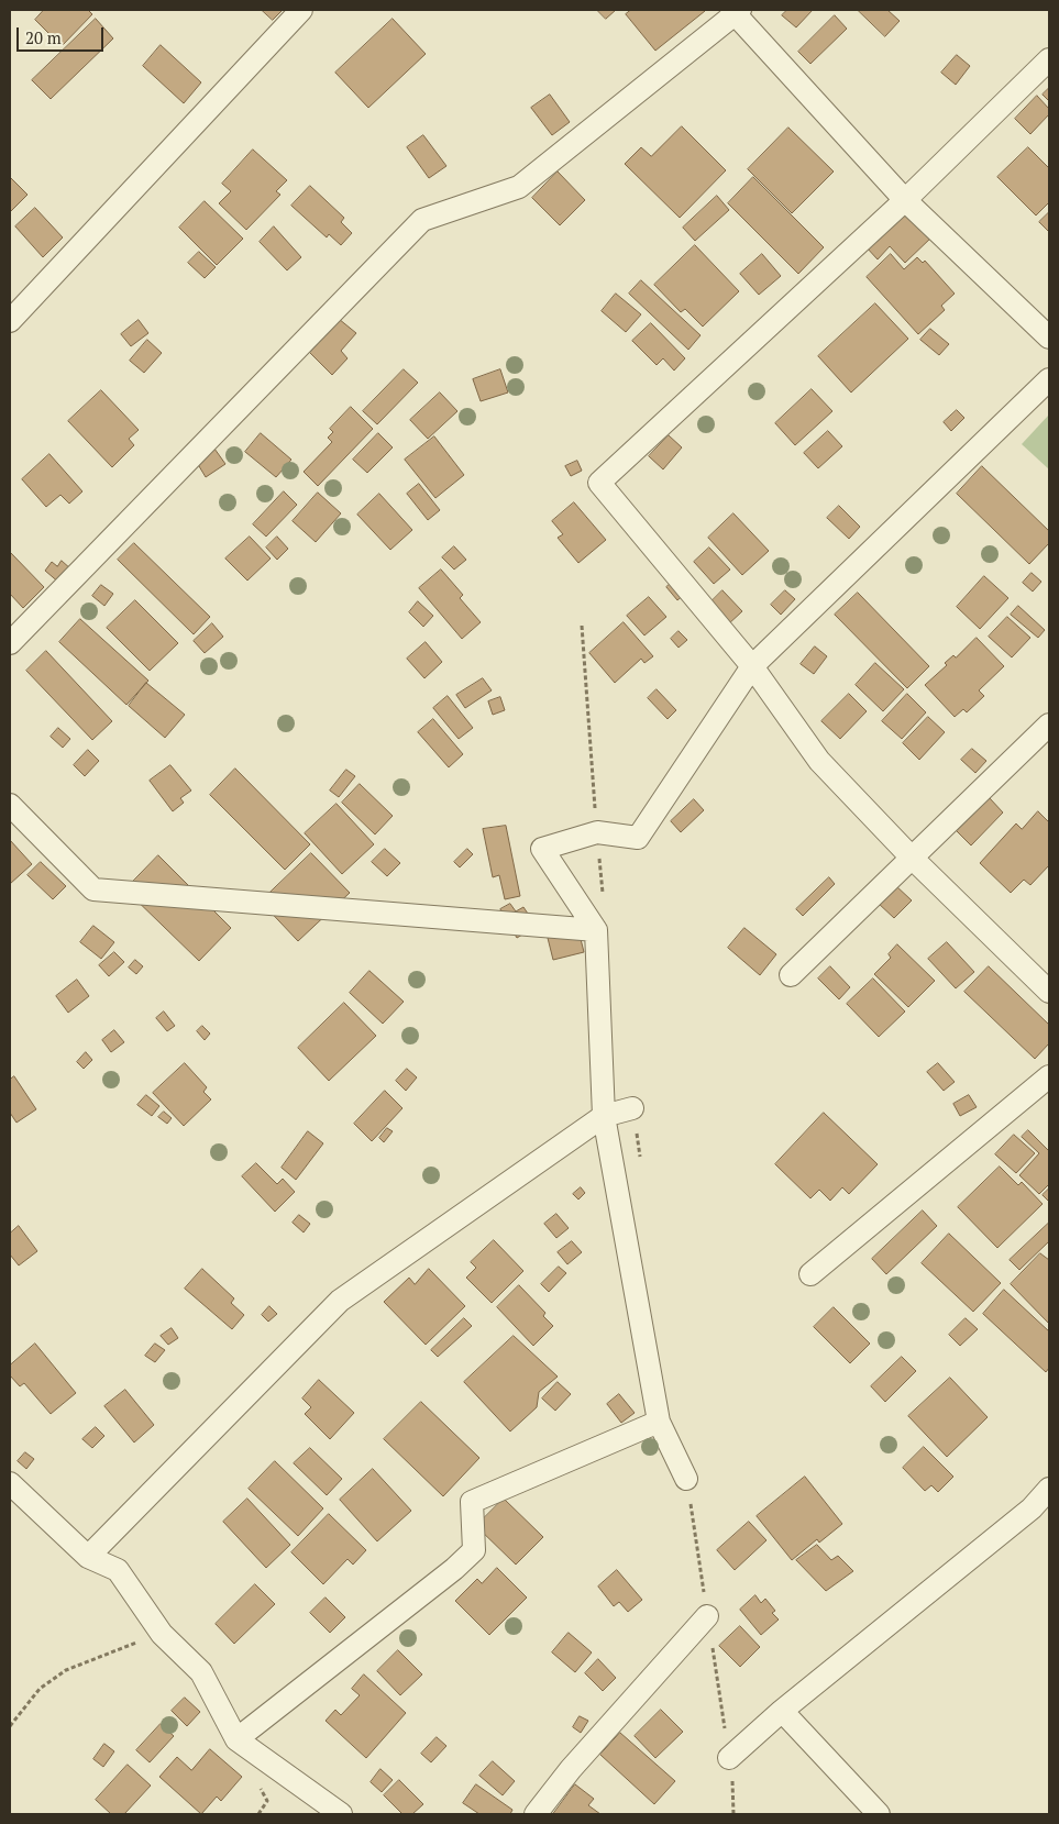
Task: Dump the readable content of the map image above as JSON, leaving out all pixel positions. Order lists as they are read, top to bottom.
{
  "scale_bar": "20 m"
}
